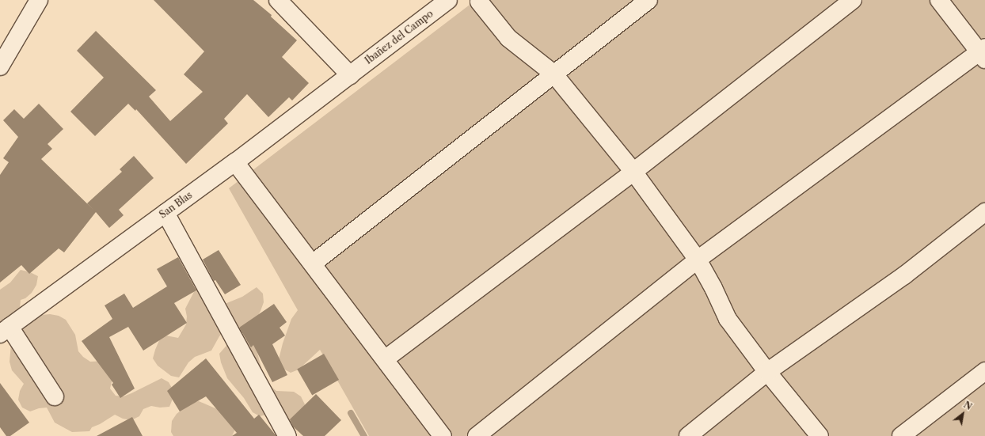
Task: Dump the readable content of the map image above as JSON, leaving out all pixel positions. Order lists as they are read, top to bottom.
{
  "streets": {
    "street": ["Ibañez del Campo", "San Blas"]
  },
  "crossings": [
    ["Ibañez del Campo", "San Blas"]
  ],
  "north": "top right"
}
